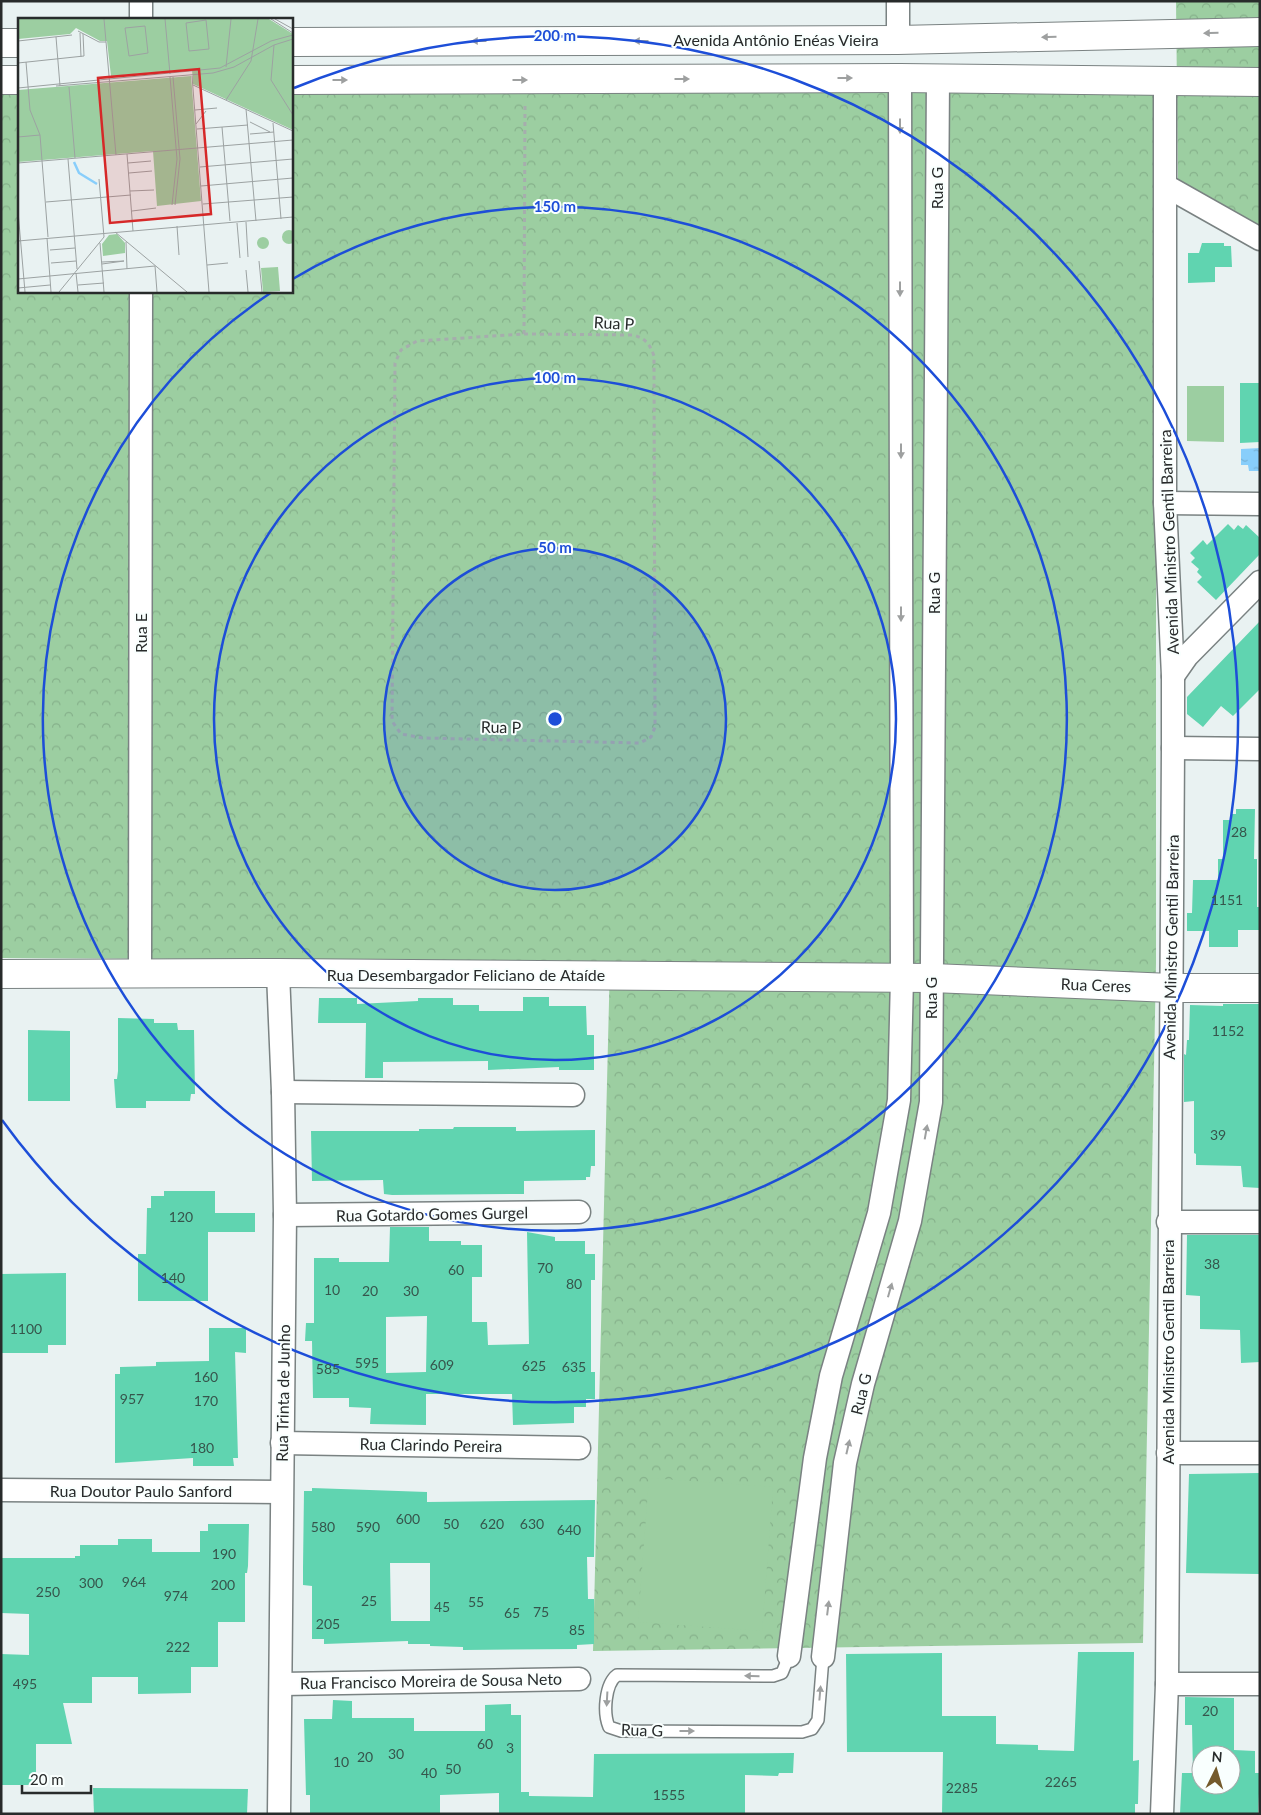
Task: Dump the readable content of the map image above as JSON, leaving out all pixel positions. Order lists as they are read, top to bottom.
{
  "streets": {
    "street": [
      "Avenida Antônio Enéas Vieira",
      "Rua G",
      "Avenida Ministro Gentil Barreira",
      "Rua E",
      "Rua Desembargador Feliciano de Ataíde",
      "Rua Ceres",
      "Rua Gotardo Gomes Gurgel",
      "Rua Trinta de Junho",
      "Rua Clarindo Pereira",
      "Rua Doutor Paulo Sanford",
      "Rua Francisco Moreira de Sousa Neto"
    ],
    "path": ["Rua P"]
  },
  "crossings": [
    ["Rua G", "Rua Desembargador Feliciano de Ataíde"],
    ["Rua G", "Rua Ceres"],
    ["Avenida Ministro Gentil Barreira", "Rua Ceres"],
    ["Rua E", "Rua Desembargador Feliciano de Ataíde"],
    ["Rua Desembargador Feliciano de Ataíde", "Rua Ceres"],
    ["Rua Desembargador Feliciano de Ataíde", "Rua Trinta de Junho"],
    ["Rua Gotardo Gomes Gurgel", "Rua Trinta de Junho"],
    ["Rua Trinta de Junho", "Rua Clarindo Pereira"],
    ["Rua Trinta de Junho", "Rua Doutor Paulo Sanford"],
    ["Rua Trinta de Junho", "Rua Francisco Moreira de Sousa Neto"]
  ],
  "house_numbers": [
    "28",
    "1151",
    "1152",
    "39",
    "120",
    "38",
    "70",
    "60",
    "140",
    "80",
    "10",
    "20",
    "30",
    "1100",
    "595",
    "609",
    "625",
    "635",
    "585",
    "160",
    "957",
    "170",
    "180",
    "600",
    "50",
    "620",
    "630",
    "580",
    "590",
    "640",
    "190",
    "964",
    "300",
    "200",
    "250",
    "974",
    "25",
    "55",
    "45",
    "75",
    "65",
    "205",
    "85",
    "222",
    "495",
    "20",
    "60",
    "3",
    "30",
    "20",
    "10",
    "50",
    "40",
    "2265",
    "2285",
    "1555"
  ],
  "scale_bar": "20 m",
  "north": "top",
  "rings": [
    "200 m",
    "150 m",
    "100 m",
    "50 m"
  ]
}
